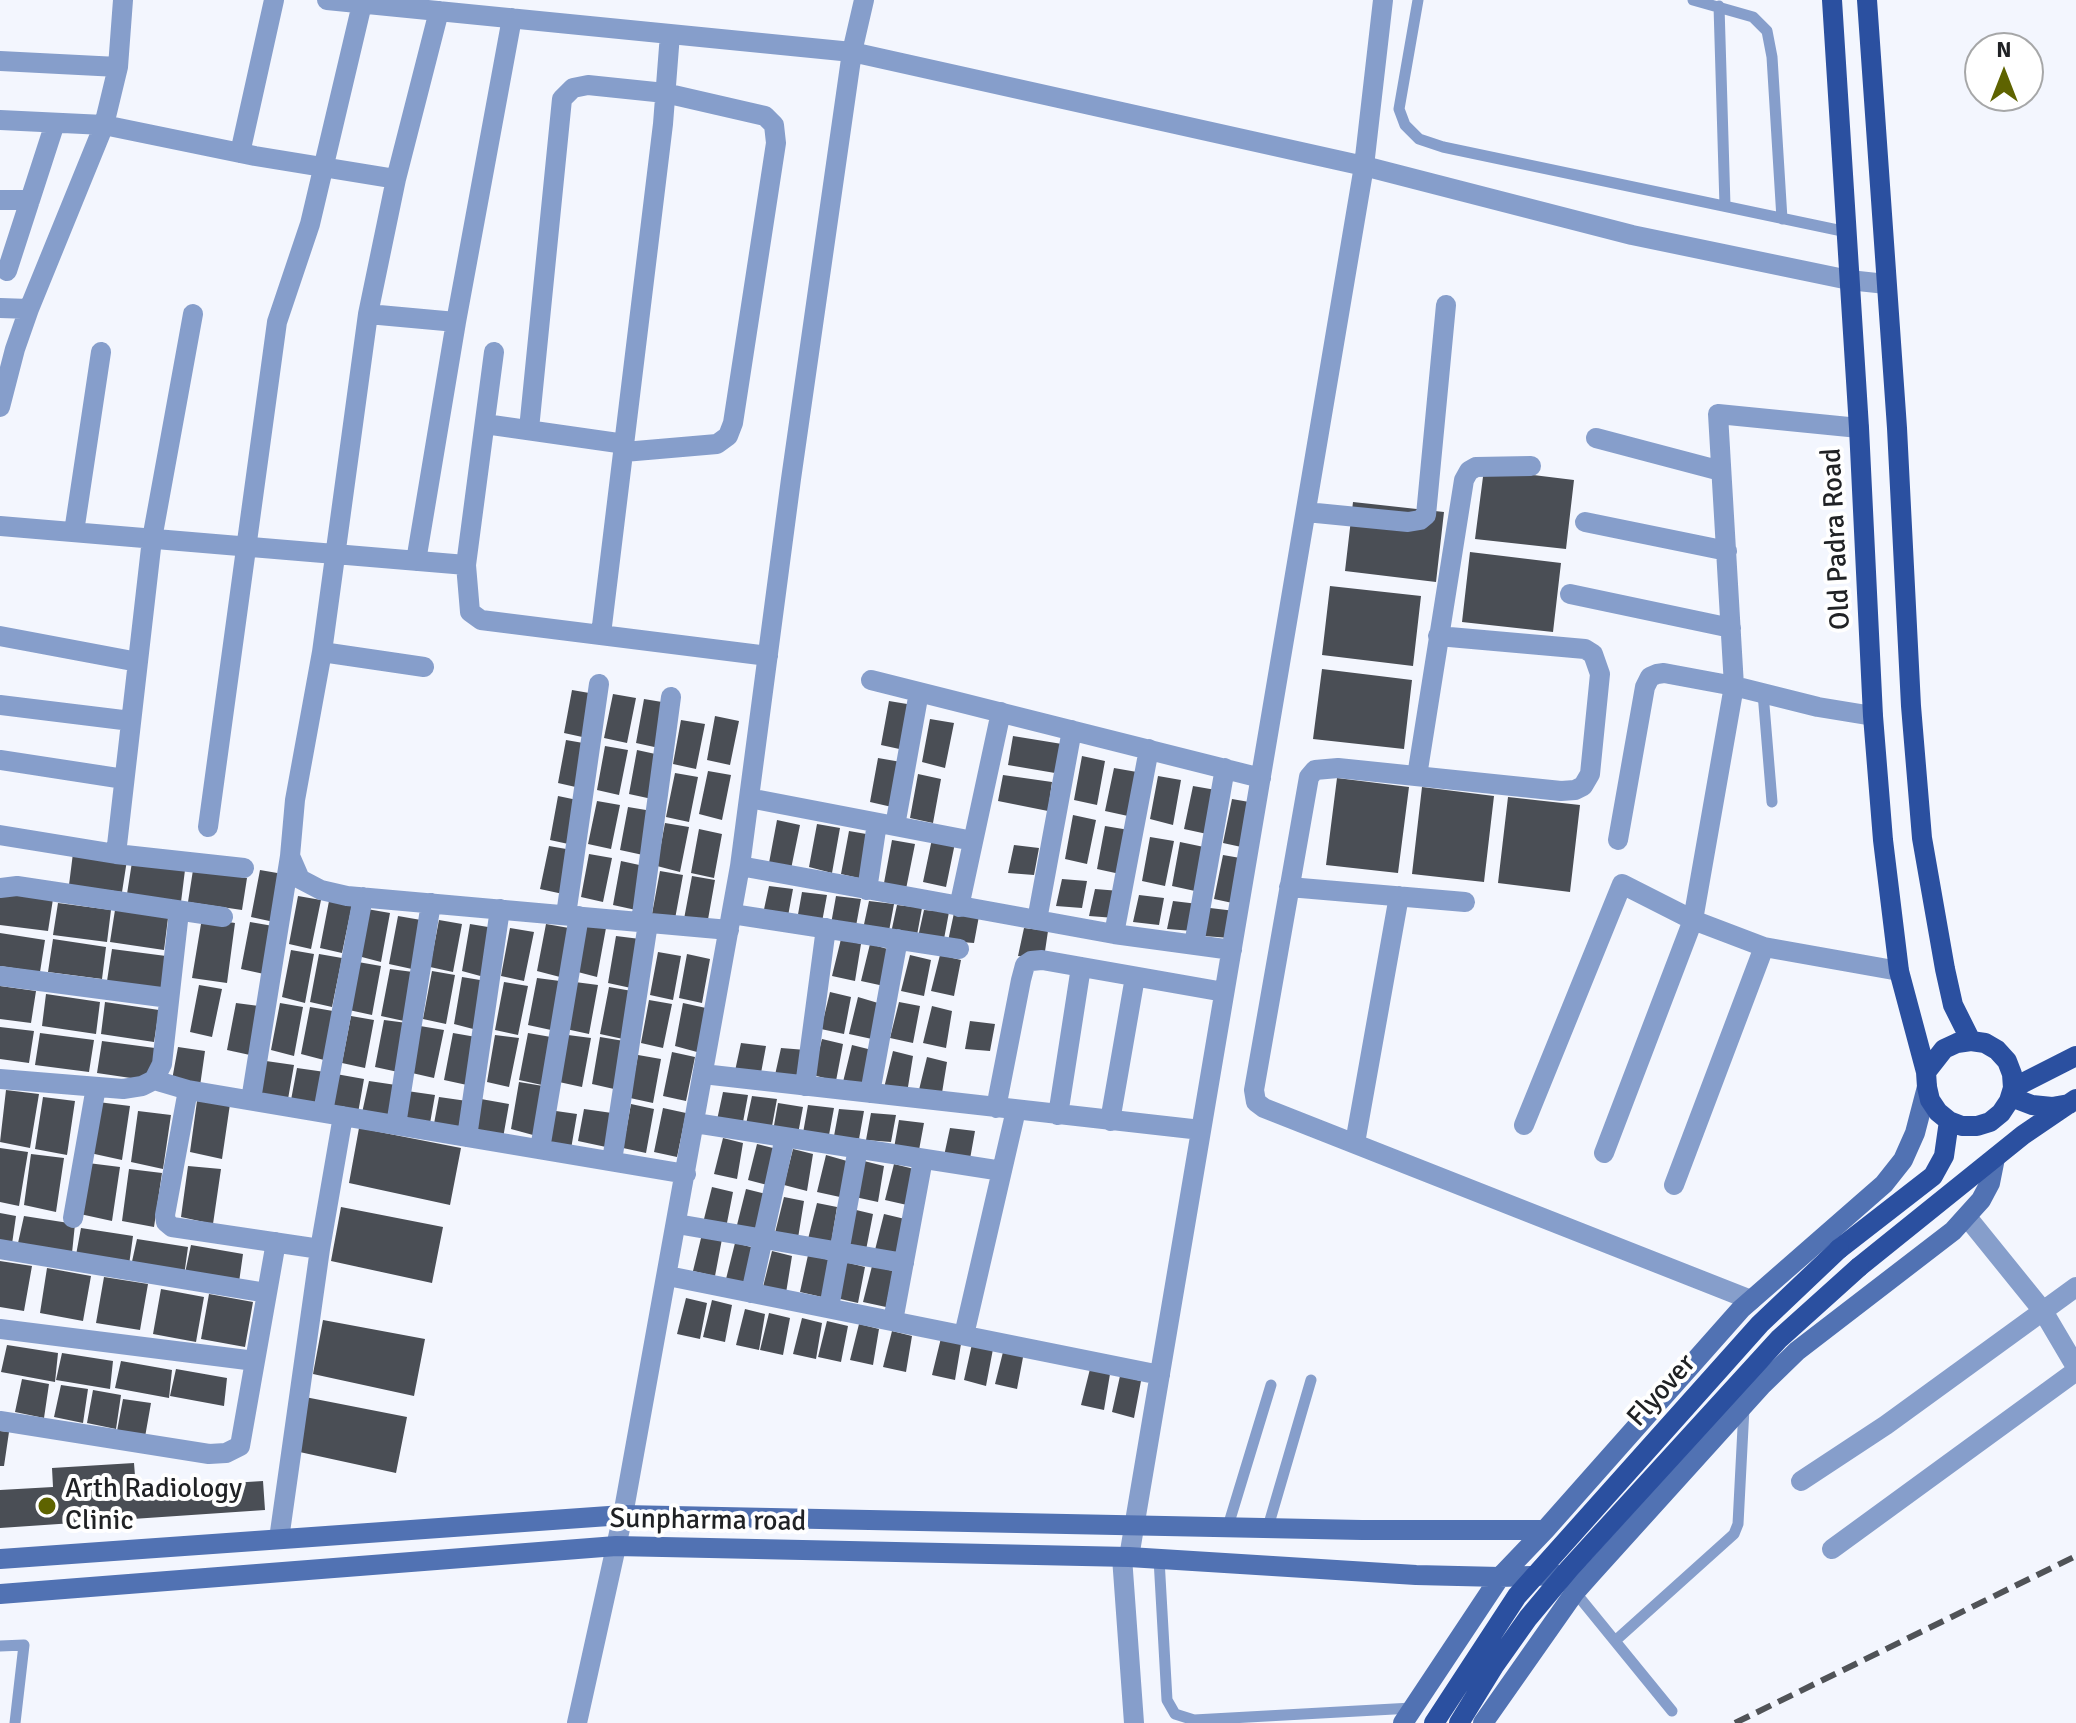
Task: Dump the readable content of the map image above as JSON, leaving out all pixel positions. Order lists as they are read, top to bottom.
{
  "streets": {
    "main road": ["Old Padra Road", "Flyover"],
    "street": ["Sunpharma road"]
  },
  "crossings": [
    ["Old Padra Road", "Flyover"]
  ],
  "places": ["Arth Radiology Clinic"],
  "north": "top"
}
